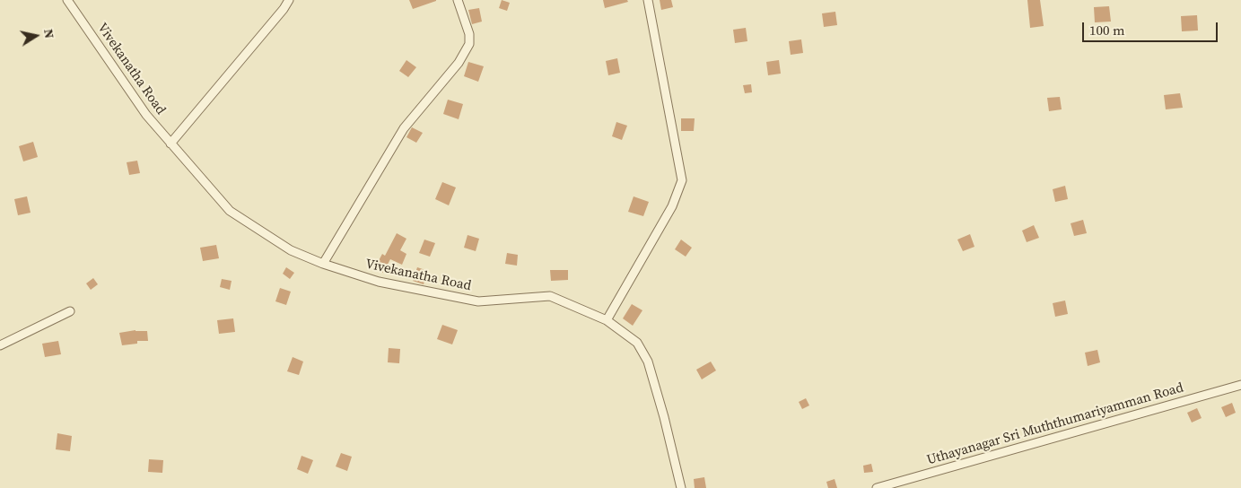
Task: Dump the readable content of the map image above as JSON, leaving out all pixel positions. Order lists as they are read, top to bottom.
{
  "streets": {
    "street": ["Vivekanatha Road", "Uthayanagar Sri Muththumariyamman Road"]
  },
  "scale_bar": "100 m",
  "north": "right"
}
